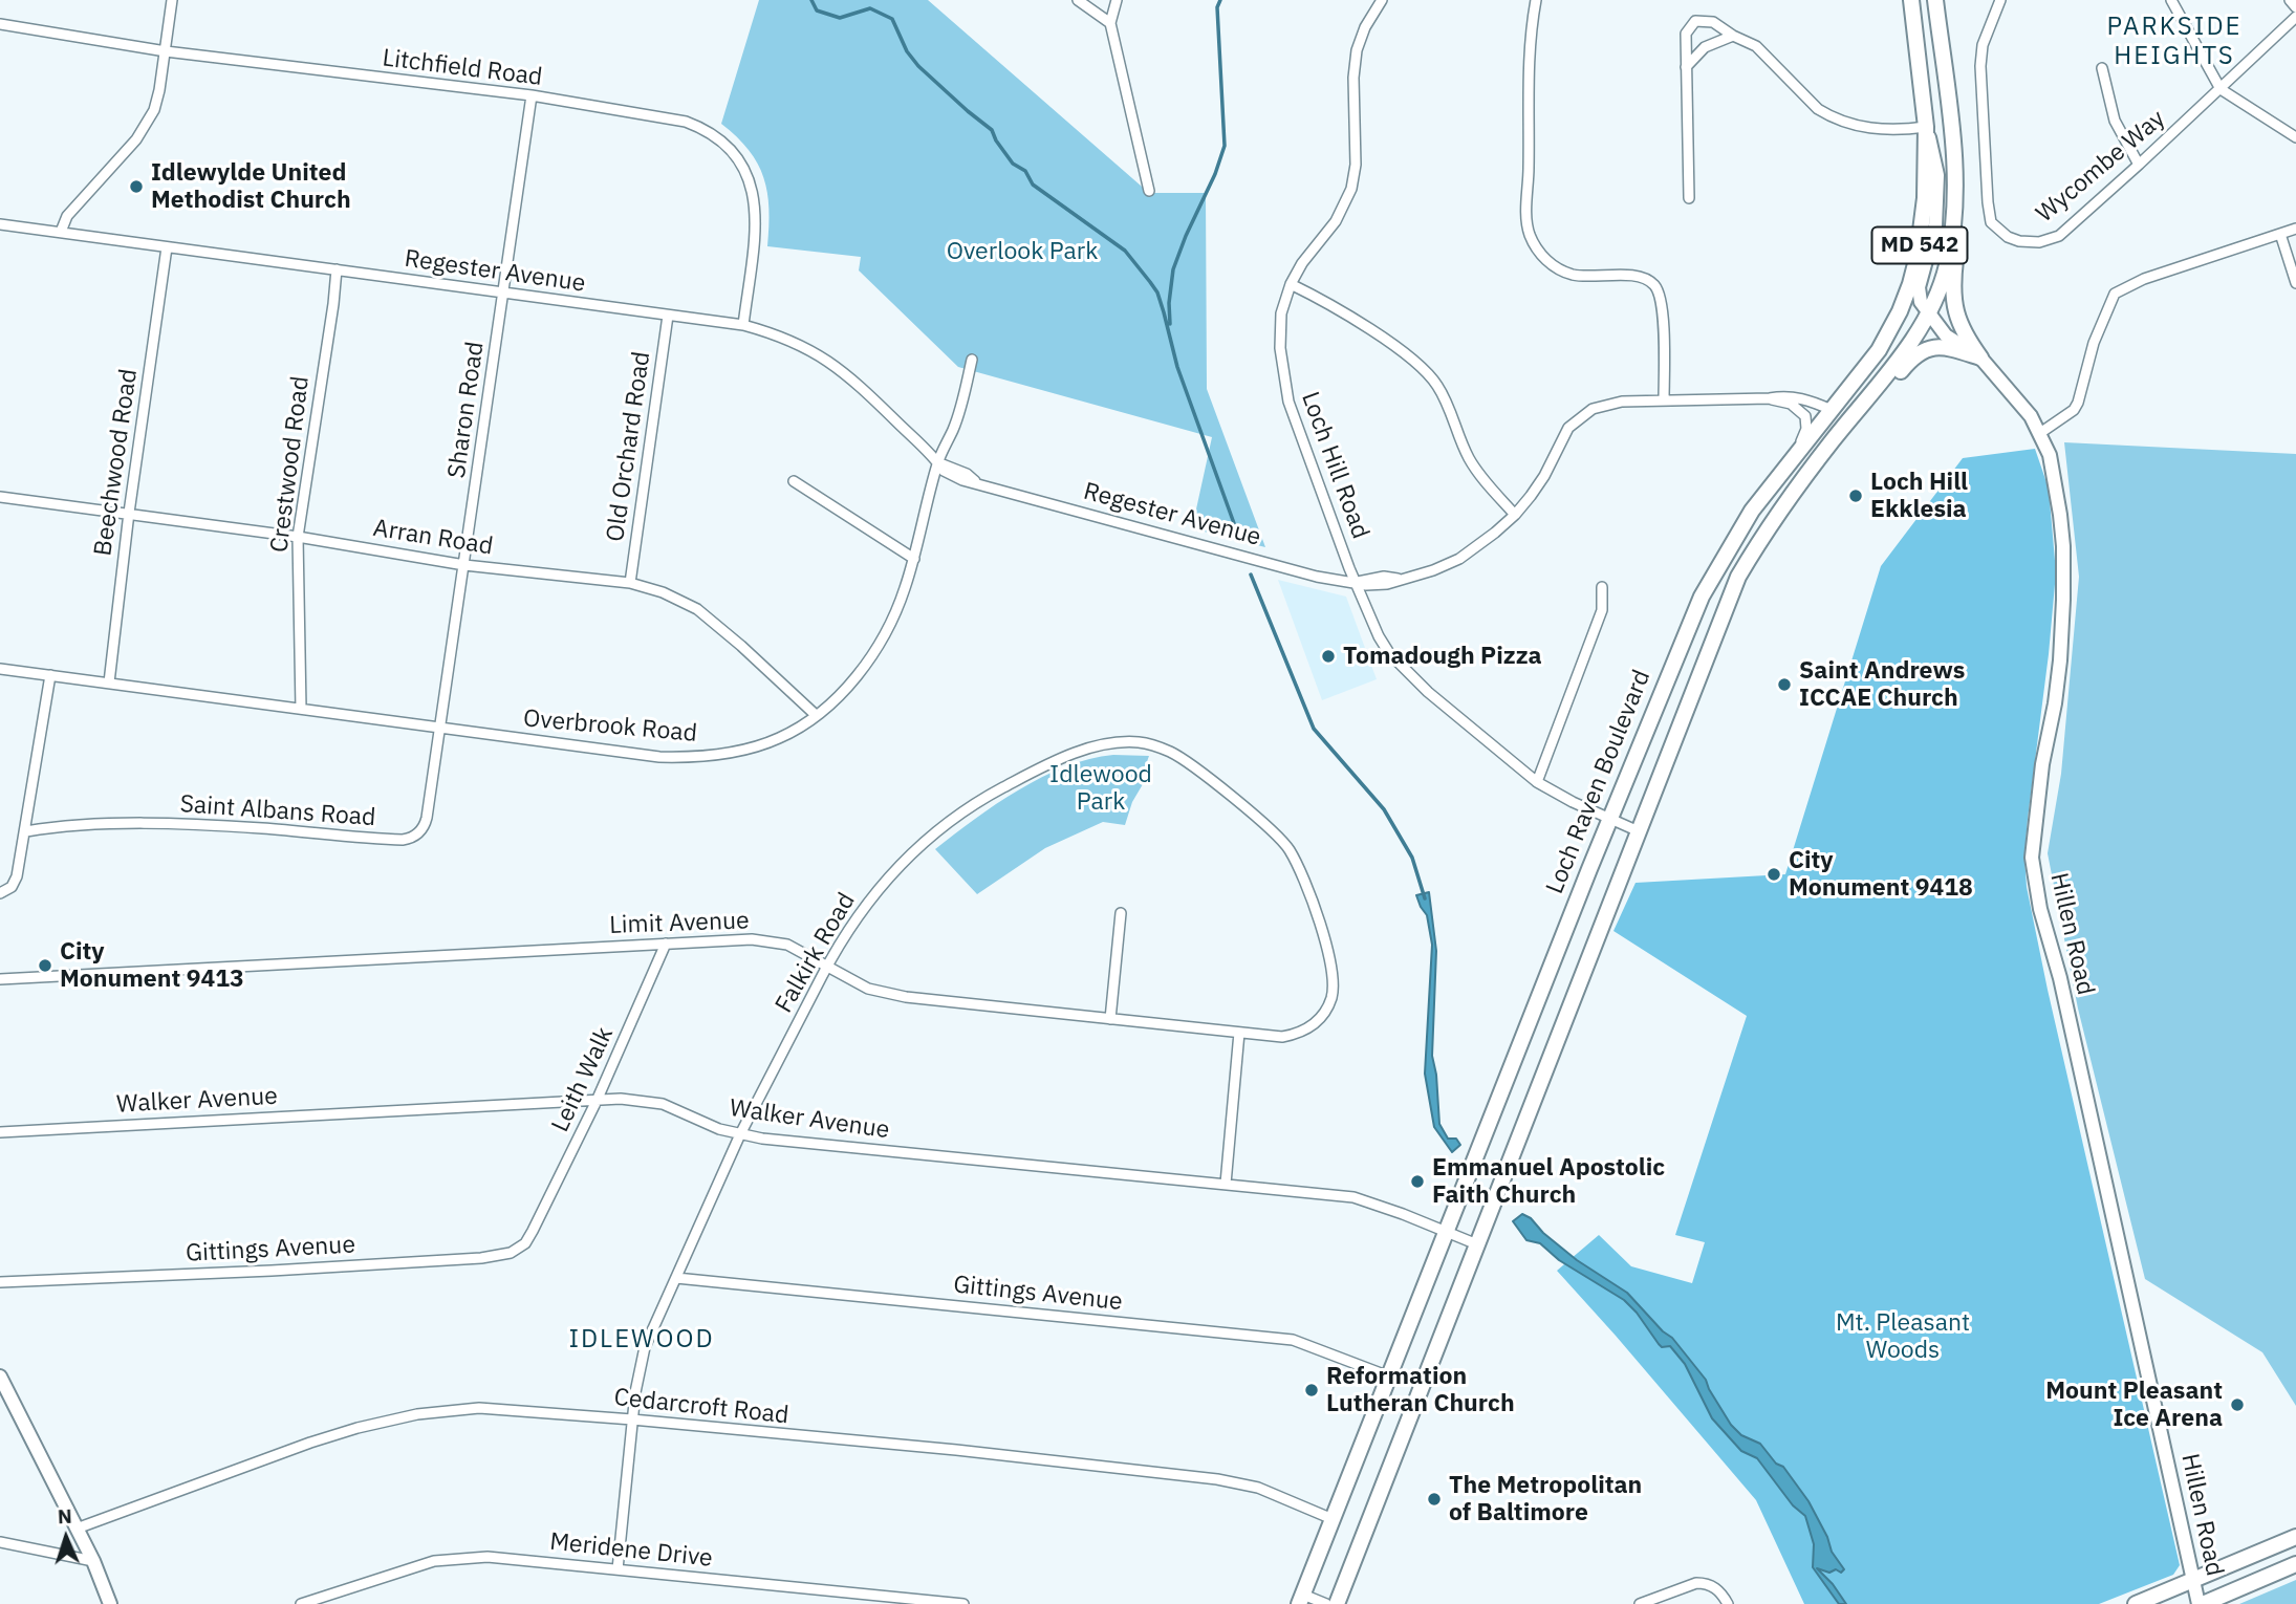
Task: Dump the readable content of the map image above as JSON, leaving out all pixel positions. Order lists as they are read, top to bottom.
{
  "streets": {
    "main road": ["MD 542", "Loch Raven Boulevard"],
    "street": [
      "Litchfield Road",
      "Wycombe Way",
      "Regester Avenue",
      "Sharon Road",
      "Old Orchard Road",
      "Beechwood Road",
      "Crestwood Road",
      "Loch Hill Road",
      "Arran Road",
      "Overbrook Road",
      "Saint Albans Road",
      "Limit Avenue",
      "Hillen Road",
      "Falkirk Road",
      "Leith Walk",
      "Walker Avenue",
      "Gittings Avenue",
      "Cedarcroft Road",
      "Meridene Drive"
    ]
  },
  "crossings": [
    ["Litchfield Road", "Regester Avenue"],
    ["Litchfield Road", "Sharon Road"],
    ["MD 542", "Loch Hill Road"],
    ["MD 542", "Hillen Road"],
    ["Regester Avenue", "Sharon Road"],
    ["Regester Avenue", "Old Orchard Road"],
    ["Regester Avenue", "Beechwood Road"],
    ["Regester Avenue", "Crestwood Road"],
    ["Regester Avenue", "Loch Hill Road"],
    ["Regester Avenue", "Overbrook Road"],
    ["Regester Avenue", "Loch Raven Boulevard"],
    ["Sharon Road", "Arran Road"],
    ["Sharon Road", "Overbrook Road"],
    ["Sharon Road", "Saint Albans Road"],
    ["Old Orchard Road", "Arran Road"],
    ["Beechwood Road", "Arran Road"],
    ["Beechwood Road", "Overbrook Road"],
    ["Crestwood Road", "Arran Road"],
    ["Crestwood Road", "Overbrook Road"],
    ["Loch Hill Road", "Loch Raven Boulevard"],
    ["Arran Road", "Overbrook Road"],
    ["Overbrook Road", "Saint Albans Road"],
    ["Loch Raven Boulevard", "Walker Avenue"],
    ["Loch Raven Boulevard", "Gittings Avenue"],
    ["Loch Raven Boulevard", "Cedarcroft Road"],
    ["Limit Avenue", "Falkirk Road"],
    ["Limit Avenue", "Leith Walk"],
    ["Falkirk Road", "Walker Avenue"],
    ["Falkirk Road", "Gittings Avenue"],
    ["Falkirk Road", "Cedarcroft Road"],
    ["Falkirk Road", "Meridene Drive"],
    ["Leith Walk", "Walker Avenue"],
    ["Leith Walk", "Gittings Avenue"]
  ],
  "districts": ["PARKSIDE HEIGHTS", "IDLEWOOD"],
  "parks": ["Overlook Park", "Idlewood Park", "Mt. Pleasant Woods"],
  "places": [
    "Idlewylde United Methodist Church",
    "Loch Hill Ekklesia",
    "Tomadough Pizza",
    "Saint Andrews ICCAE Church",
    "City Monument 9418",
    "City Monument 9413",
    "Emmanuel Apostolic Faith Church",
    "Reformation Lutheran Church",
    "Mount Pleasant Ice Arena",
    "The Metropolitan of Baltimore"
  ],
  "north": "top"
}
